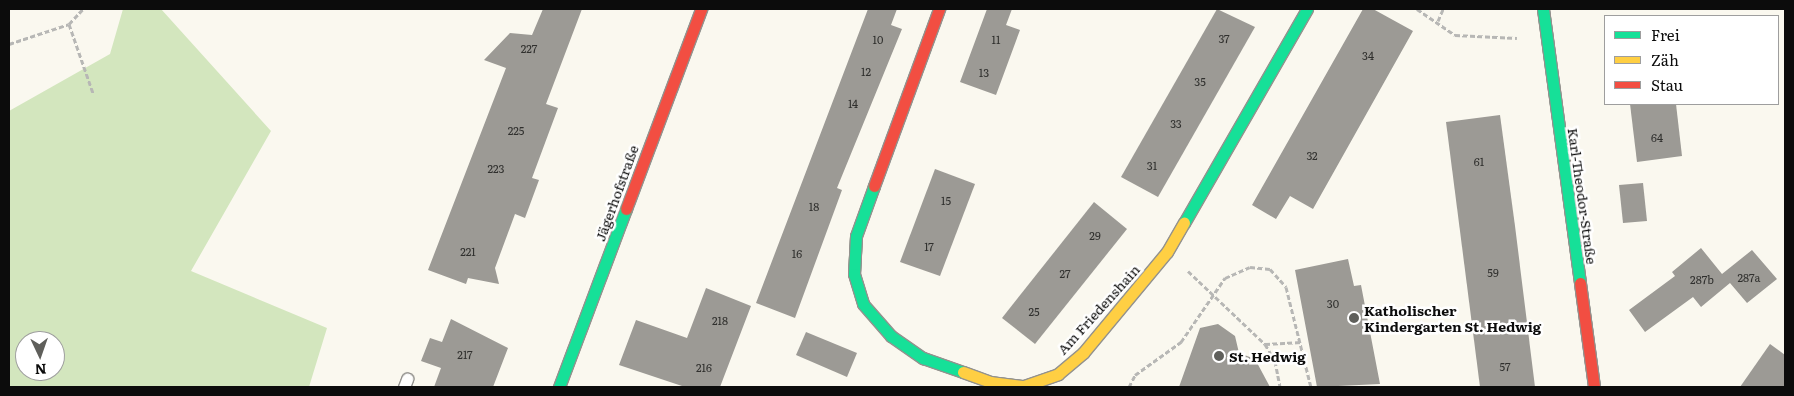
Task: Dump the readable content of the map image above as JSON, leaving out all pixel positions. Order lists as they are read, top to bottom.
{
  "streets": {
    "street": ["Jägerhofstraße", "Karl-Theodor-Straße", "Am Friedenshain"]
  },
  "places": ["Katholischer Kindergarten St. Hedwig", "St. Hedwig"],
  "house_numbers": [
    "37",
    "10",
    "11",
    "227",
    "34",
    "12",
    "13",
    "35",
    "14",
    "33",
    "225",
    "64",
    "32",
    "61",
    "31",
    "223",
    "15",
    "18",
    "29",
    "17",
    "221",
    "16",
    "59",
    "27",
    "287a",
    "287b",
    "30",
    "25",
    "218",
    "217",
    "57",
    "216"
  ],
  "legend": ["Frei", "Zäh", "Stau"],
  "north": "bottom"
}
